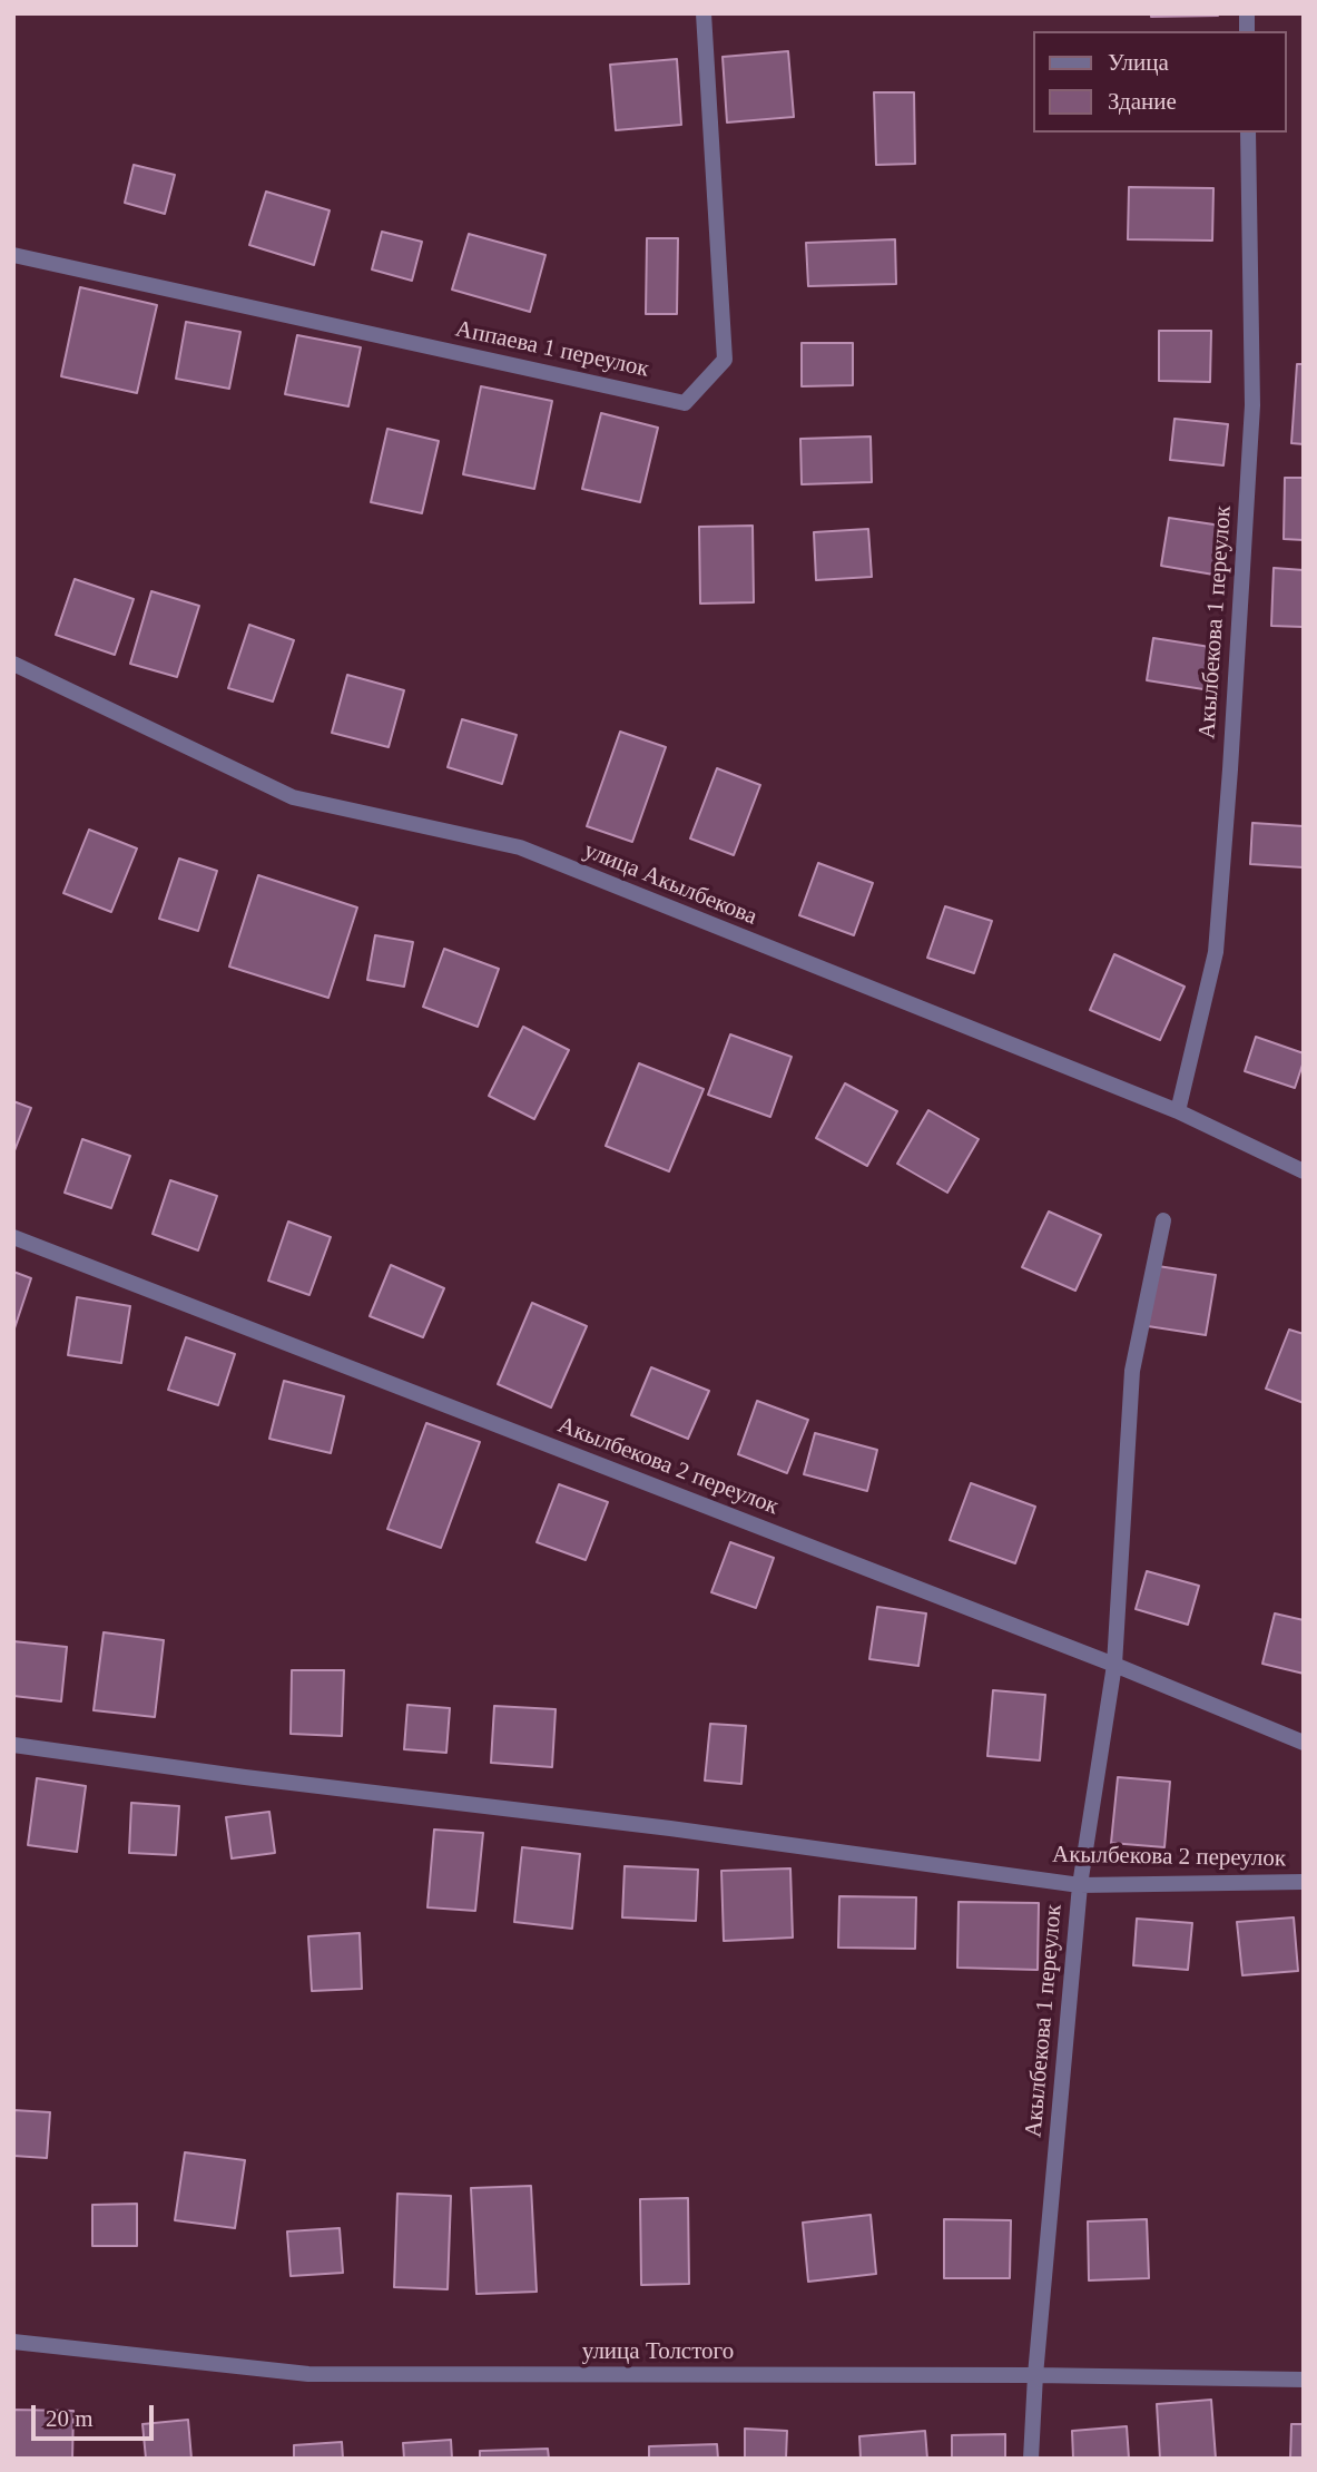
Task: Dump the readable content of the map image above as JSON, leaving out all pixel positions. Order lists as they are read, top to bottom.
{
  "streets": {
    "street": [
      "Аппаева 1 переулок",
      "Акылбекова 1 переулок",
      "улица Акылбекова",
      "Акылбекова 2 переулок",
      "улица Толстого"
    ]
  },
  "crossings": [
    ["Акылбекова 1 переулок", "улица Акылбекова"],
    ["Акылбекова 1 переулок", "Акылбекова 2 переулок"],
    ["Акылбекова 1 переулок", "улица Толстого"]
  ],
  "legend": ["Улица", "Здание"],
  "scale_bar": "20 m"
}
